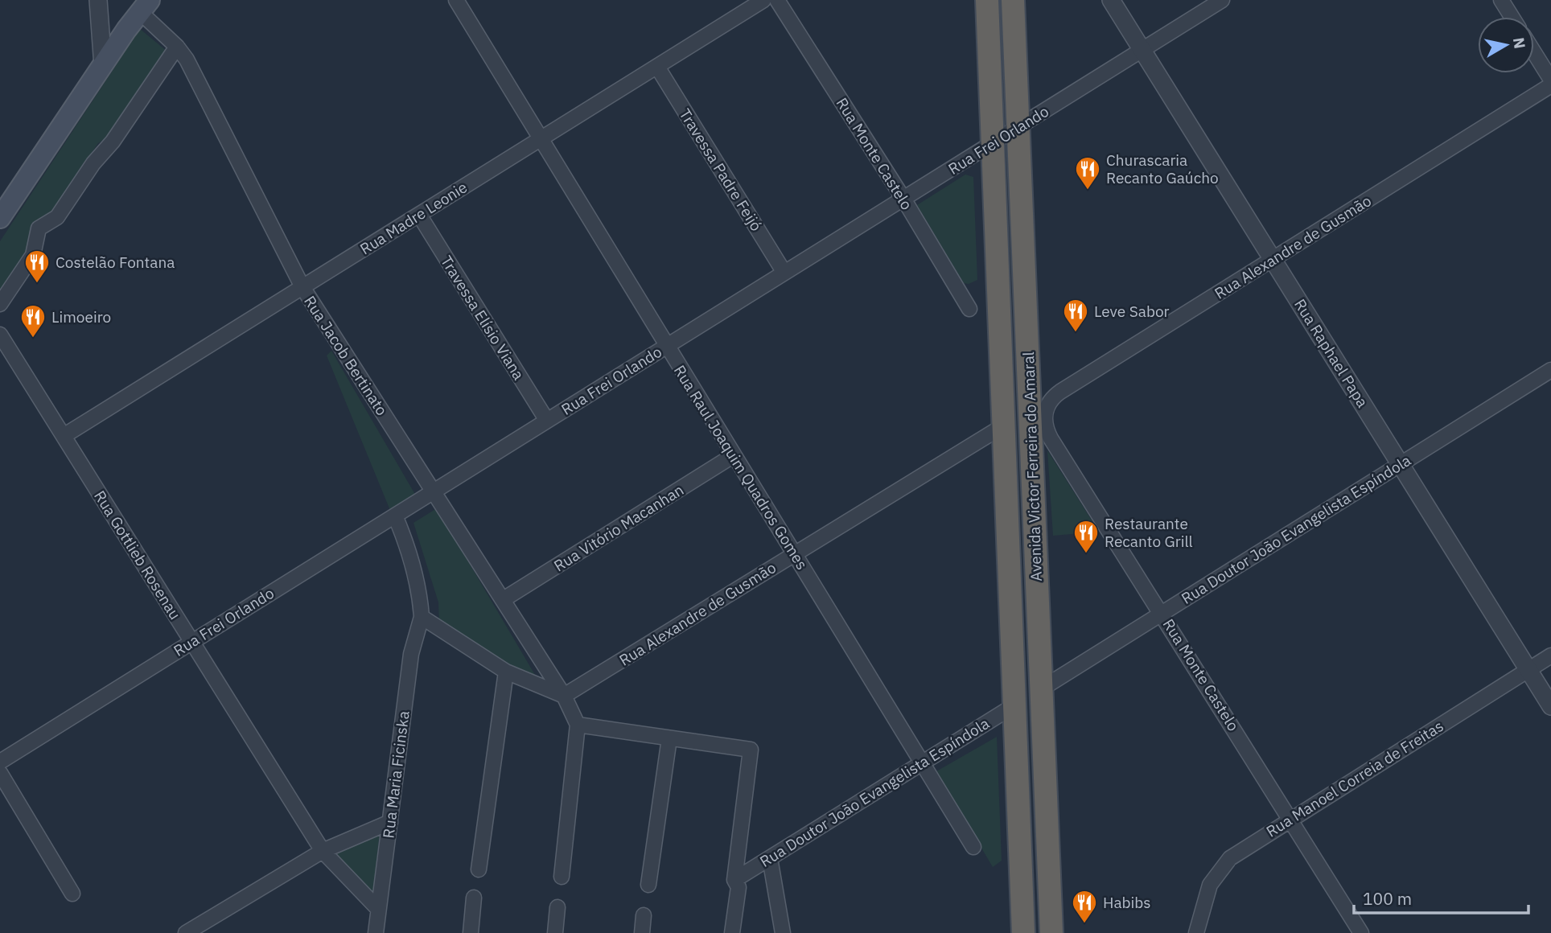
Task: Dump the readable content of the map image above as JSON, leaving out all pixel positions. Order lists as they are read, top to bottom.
{
  "streets": {
    "highway": ["Avenida Victor Ferreira do Amaral"],
    "street": [
      "Rua Frei Orlando",
      "Rua Monte Castelo",
      "Travessa Padre Feijó",
      "Rua Madre Leonie",
      "Rua Alexandre de Gusmão",
      "Travessa Elísio Viana",
      "Rua Raphael Papa",
      "Rua Jacob Bertinato",
      "Rua Raul Joaquim Quadros Gomes",
      "Rua Vitório Macanhan",
      "Rua Doutor João Evangelista Espíndola",
      "Rua Gottlieb Rosenau",
      "Rua Maria Ficinska",
      "Rua Manoel Correia de Freitas"
    ]
  },
  "crossings": [
    ["Rua Frei Orlando", "Rua Monte Castelo"],
    ["Rua Frei Orlando", "Travessa Padre Feijó"],
    ["Rua Frei Orlando", "Travessa Elísio Viana"],
    ["Rua Frei Orlando", "Rua Raphael Papa"],
    ["Rua Frei Orlando", "Rua Jacob Bertinato"],
    ["Rua Frei Orlando", "Avenida Victor Ferreira do Amaral"],
    ["Rua Frei Orlando", "Rua Raul Joaquim Quadros Gomes"],
    ["Rua Frei Orlando", "Rua Gottlieb Rosenau"],
    ["Rua Monte Castelo", "Rua Alexandre de Gusmão"],
    ["Rua Monte Castelo", "Rua Doutor João Evangelista Espíndola"],
    ["Rua Monte Castelo", "Rua Manoel Correia de Freitas"],
    ["Travessa Padre Feijó", "Rua Madre Leonie"],
    ["Rua Madre Leonie", "Travessa Elísio Viana"],
    ["Rua Madre Leonie", "Rua Jacob Bertinato"],
    ["Rua Madre Leonie", "Rua Raul Joaquim Quadros Gomes"],
    ["Rua Madre Leonie", "Rua Gottlieb Rosenau"],
    ["Rua Alexandre de Gusmão", "Rua Raphael Papa"],
    ["Rua Alexandre de Gusmão", "Rua Jacob Bertinato"],
    ["Rua Alexandre de Gusmão", "Avenida Victor Ferreira do Amaral"],
    ["Rua Alexandre de Gusmão", "Rua Raul Joaquim Quadros Gomes"],
    ["Rua Raphael Papa", "Rua Doutor João Evangelista Espíndola"],
    ["Rua Raphael Papa", "Rua Manoel Correia de Freitas"],
    ["Rua Jacob Bertinato", "Rua Vitório Macanhan"],
    ["Avenida Victor Ferreira do Amaral", "Rua Doutor João Evangelista Espíndola"],
    ["Rua Raul Joaquim Quadros Gomes", "Rua Vitório Macanhan"],
    ["Rua Raul Joaquim Quadros Gomes", "Rua Doutor João Evangelista Espíndola"],
    ["Rua Gottlieb Rosenau", "Rua Maria Ficinska"]
  ],
  "places": {
    "restaurant": [
      "Churascaria Recanto Gaúcho",
      "Costelão Fontana",
      "Leve Sabor",
      "Limoeiro",
      "Restaurante Recanto Grill",
      "Habibs"
    ]
  },
  "scale_bar": "100 m",
  "north": "right"
}
